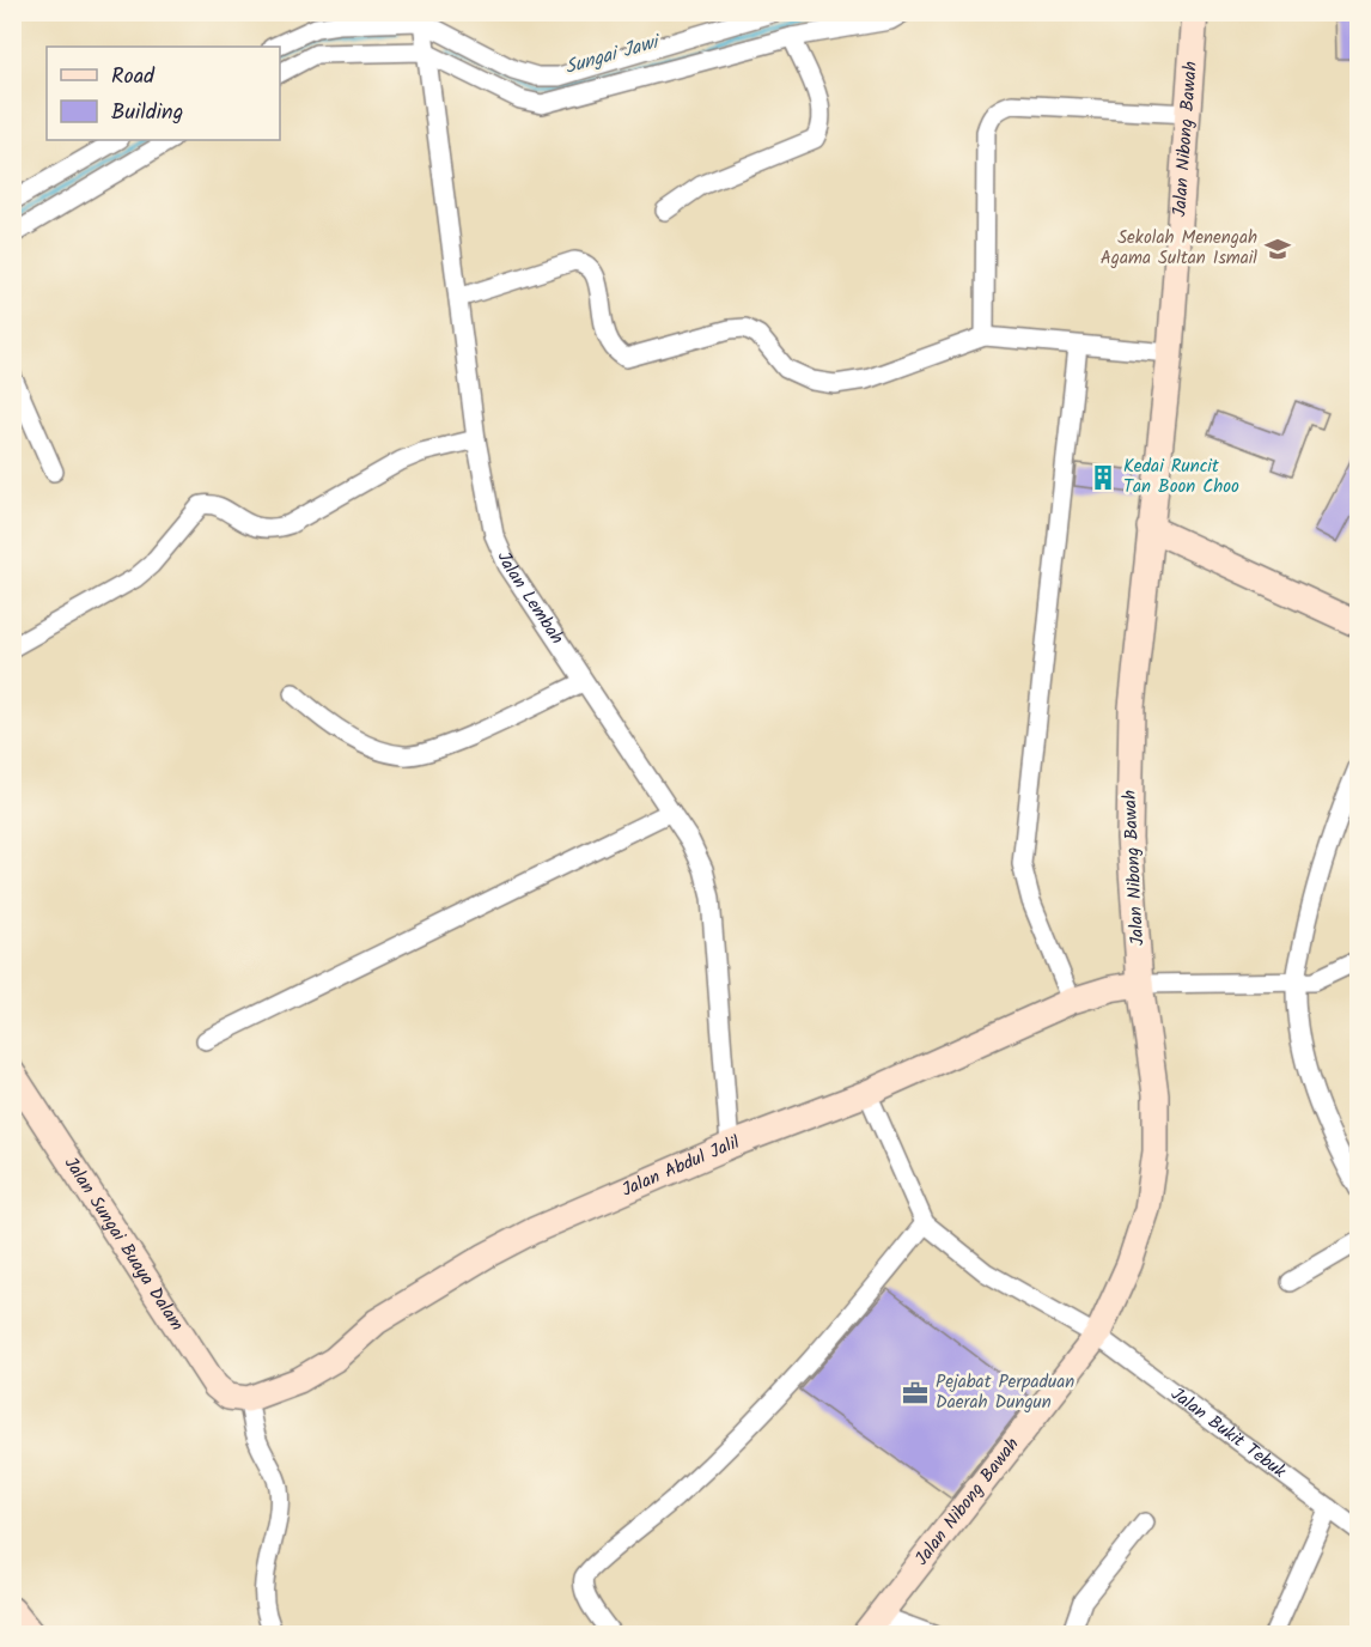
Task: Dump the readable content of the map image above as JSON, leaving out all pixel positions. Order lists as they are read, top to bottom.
{
  "streets": {
    "main road": ["Jalan Nibong Bawah", "Jalan Abdul Jalil", "Jalan Sungai Buaya Dalam"],
    "street": ["Jalan Lembah", "Jalan Bukit Tebuk"]
  },
  "crossings": [
    ["Jalan Nibong Bawah", "Jalan Abdul Jalil"],
    ["Jalan Nibong Bawah", "Jalan Bukit Tebuk"],
    ["Jalan Lembah", "Jalan Abdul Jalil"],
    ["Jalan Abdul Jalil", "Jalan Sungai Buaya Dalam"]
  ],
  "water": ["Sungai Jawi"],
  "places": {
    "school or university": ["Sekolah Menengah Agama Sultan Ismail"],
    "building": ["Kedai Runcit Tan Boon Choo"],
    "office": ["Pejabat Perpaduan Daerah Dungun"]
  },
  "legend": ["Road", "Building"]
}
